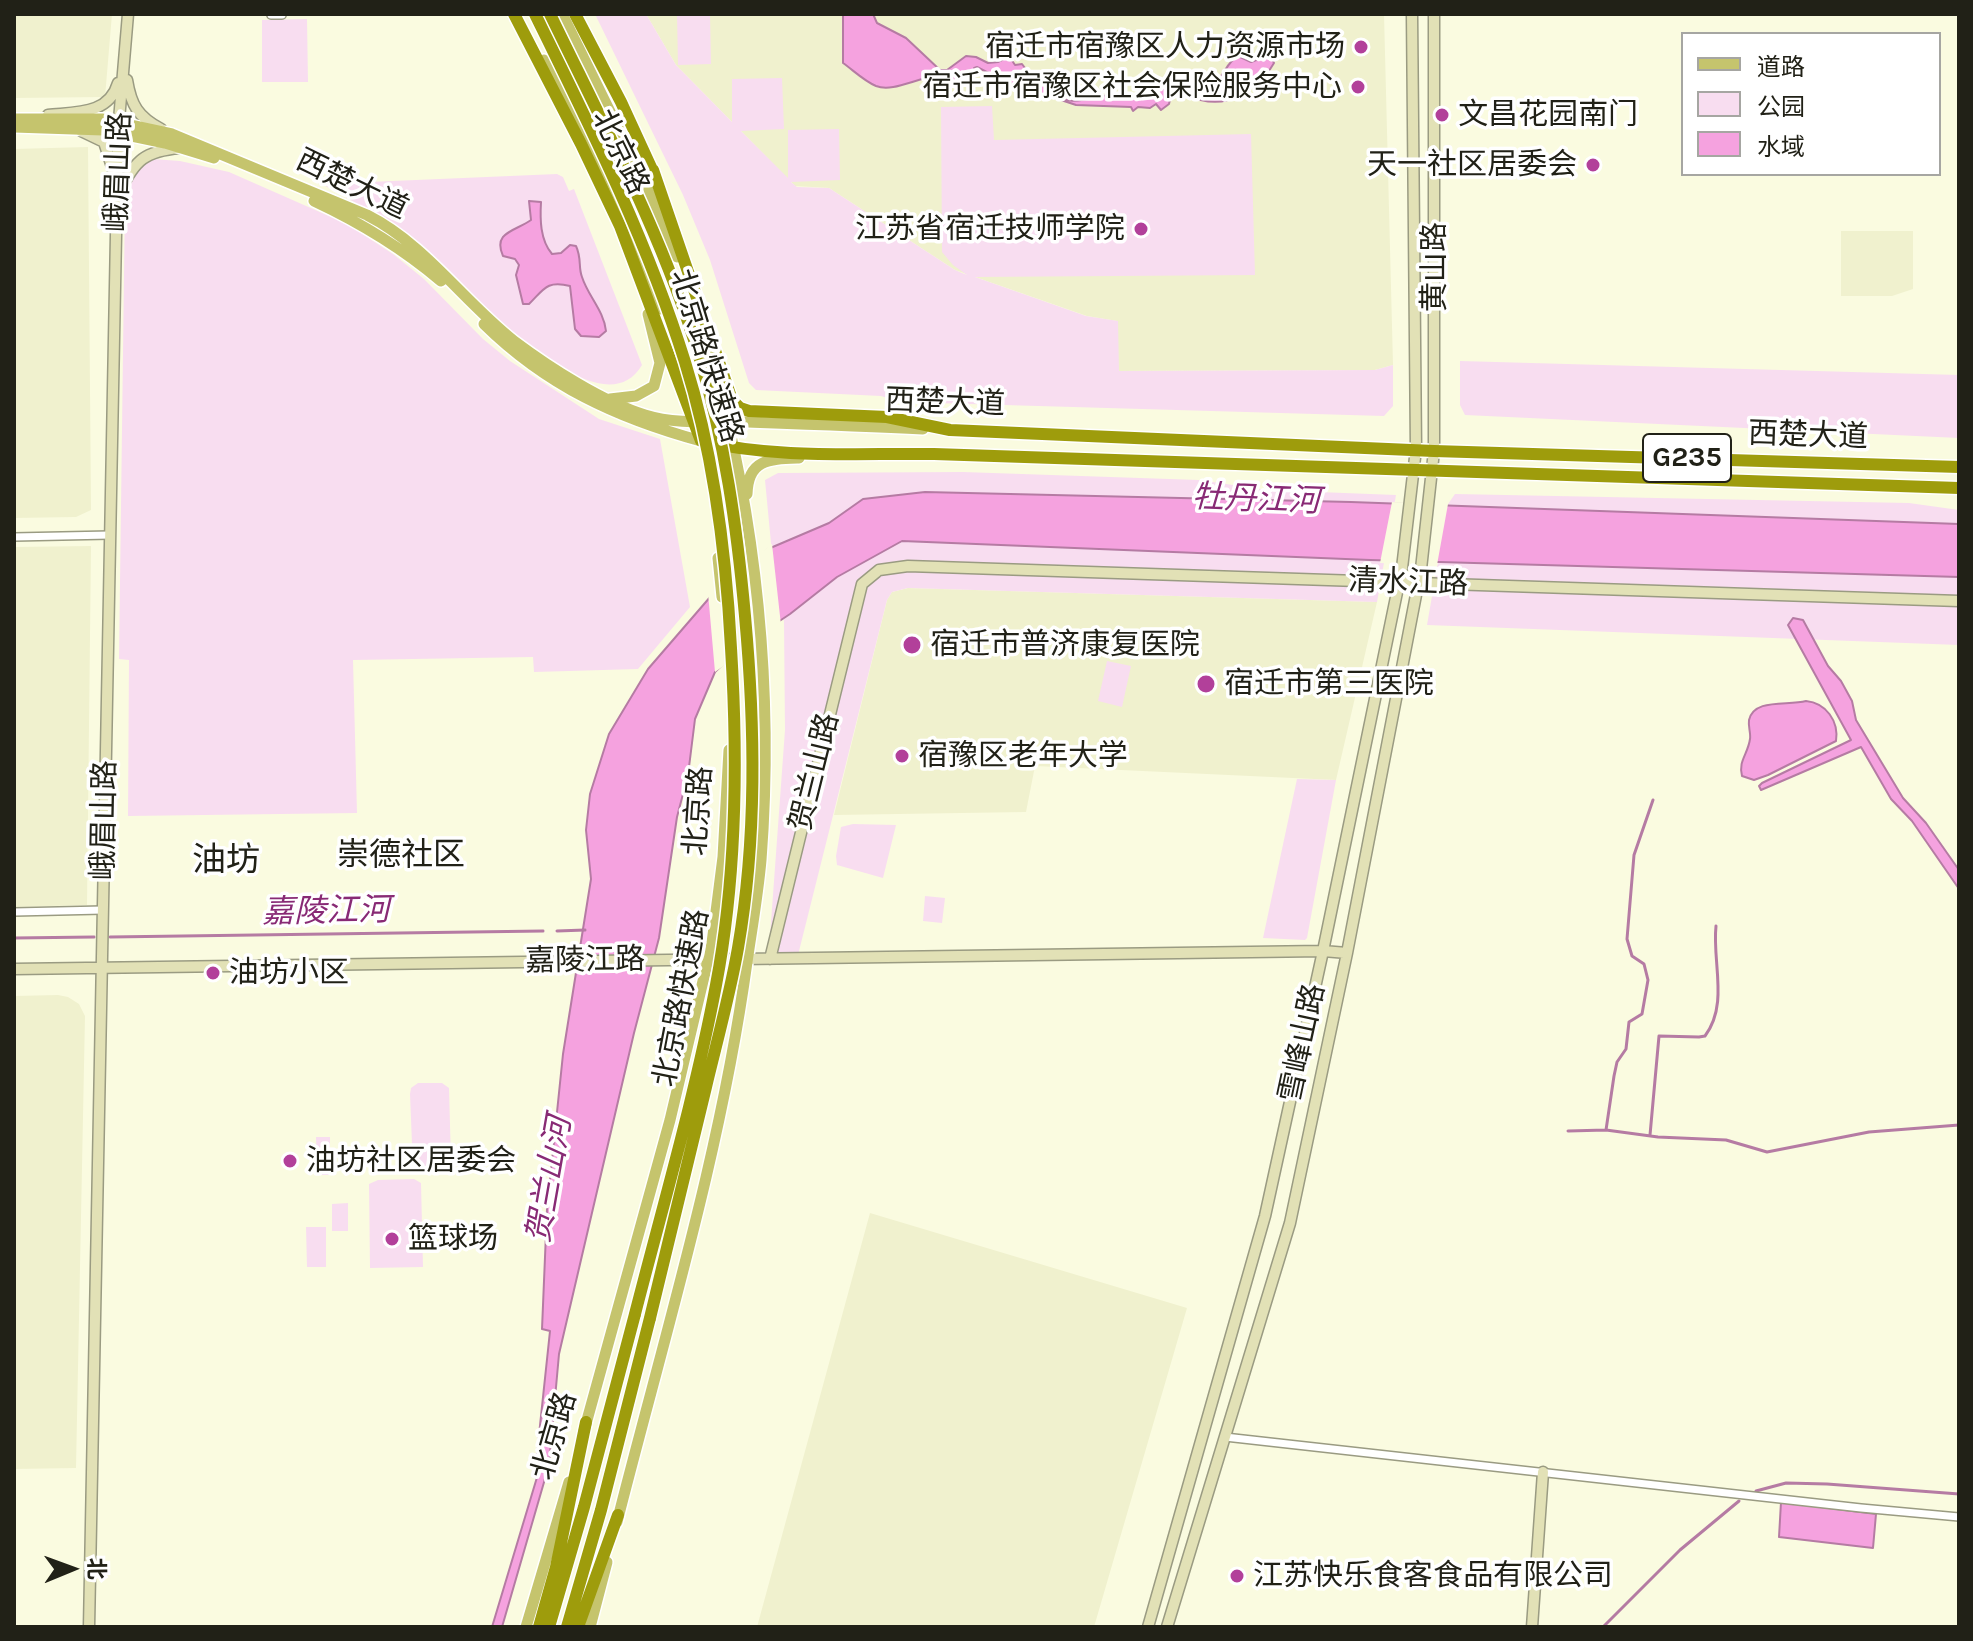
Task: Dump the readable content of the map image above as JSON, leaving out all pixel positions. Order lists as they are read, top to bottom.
{
  "streets": {
    "highway": ["西楚大道", "北京路快速路", "G235"],
    "main road": ["北京路"],
    "street": [
      "峨眉山路",
      "黄山路",
      "清水江路",
      "贺兰山路",
      "嘉陵江路",
      "雪峰山路"
    ]
  },
  "crossings": [
    ["北京路", "西楚大道"],
    ["北京路", "嘉陵江路"],
    ["峨眉山路", "西楚大道"],
    ["峨眉山路", "嘉陵江路"],
    ["西楚大道", "黄山路"],
    ["西楚大道", "G235"],
    ["西楚大道", "雪峰山路"],
    ["黄山路", "G235"],
    ["黄山路", "雪峰山路"],
    ["G235", "雪峰山路"],
    ["清水江路", "贺兰山路"],
    ["清水江路", "雪峰山路"],
    ["贺兰山路", "嘉陵江路"],
    ["嘉陵江路", "雪峰山路"]
  ],
  "districts": ["崇德社区", "油坊"],
  "water": ["牡丹江河", "嘉陵江河", "贺兰山河"],
  "places": [
    "宿迁市宿豫区人力资源市场",
    "宿迁市宿豫区社会保险服务中心",
    "文昌花园南门",
    "天一社区居委会",
    "江苏省宿迁技师学院",
    "宿迁市普济康复医院",
    "宿迁市第三医院",
    "宿豫区老年大学",
    "油坊小区",
    "油坊社区居委会",
    "篮球场",
    "江苏快乐食客食品有限公司"
  ],
  "legend": ["道路", "公园", "水域"],
  "north": "right"
}
